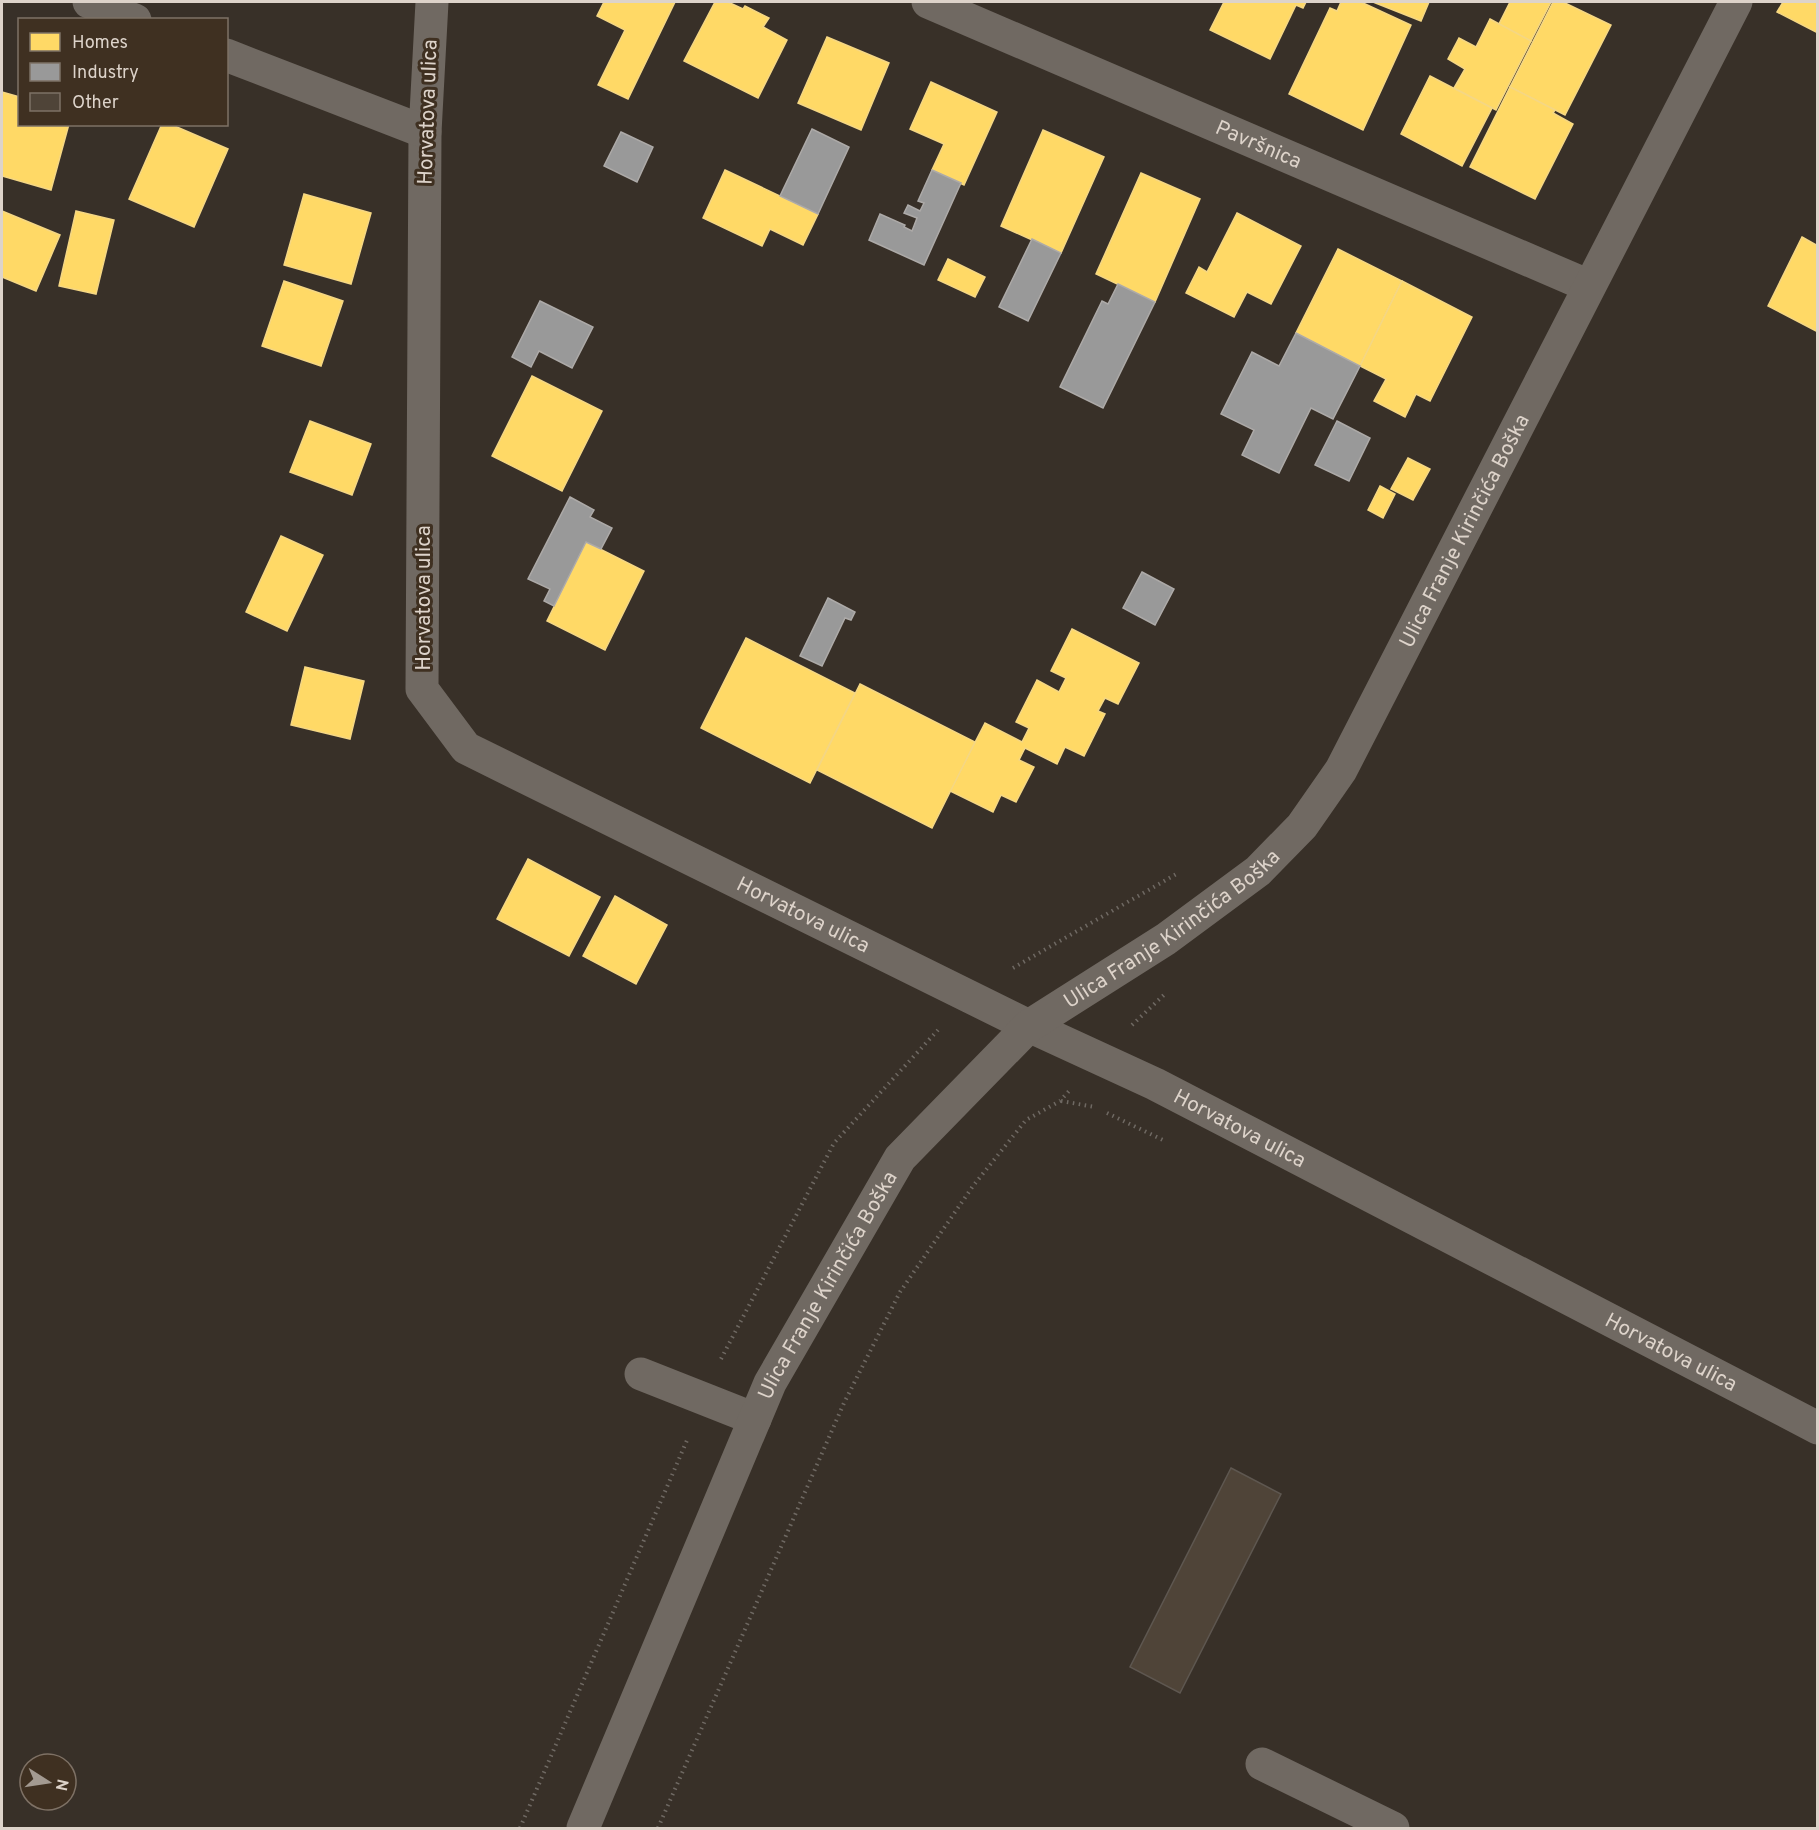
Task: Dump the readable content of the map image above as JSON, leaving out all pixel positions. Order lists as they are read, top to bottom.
{
  "streets": {
    "street": ["Horvatova ulica", "Pavršnica", "Ulica Franje Kirinčića Boška"]
  },
  "crossings": [
    ["Horvatova ulica", "Ulica Franje Kirinčića Boška"],
    ["Pavršnica", "Ulica Franje Kirinčića Boška"]
  ],
  "legend": ["Homes", "Industry", "Other"],
  "north": "right"
}
